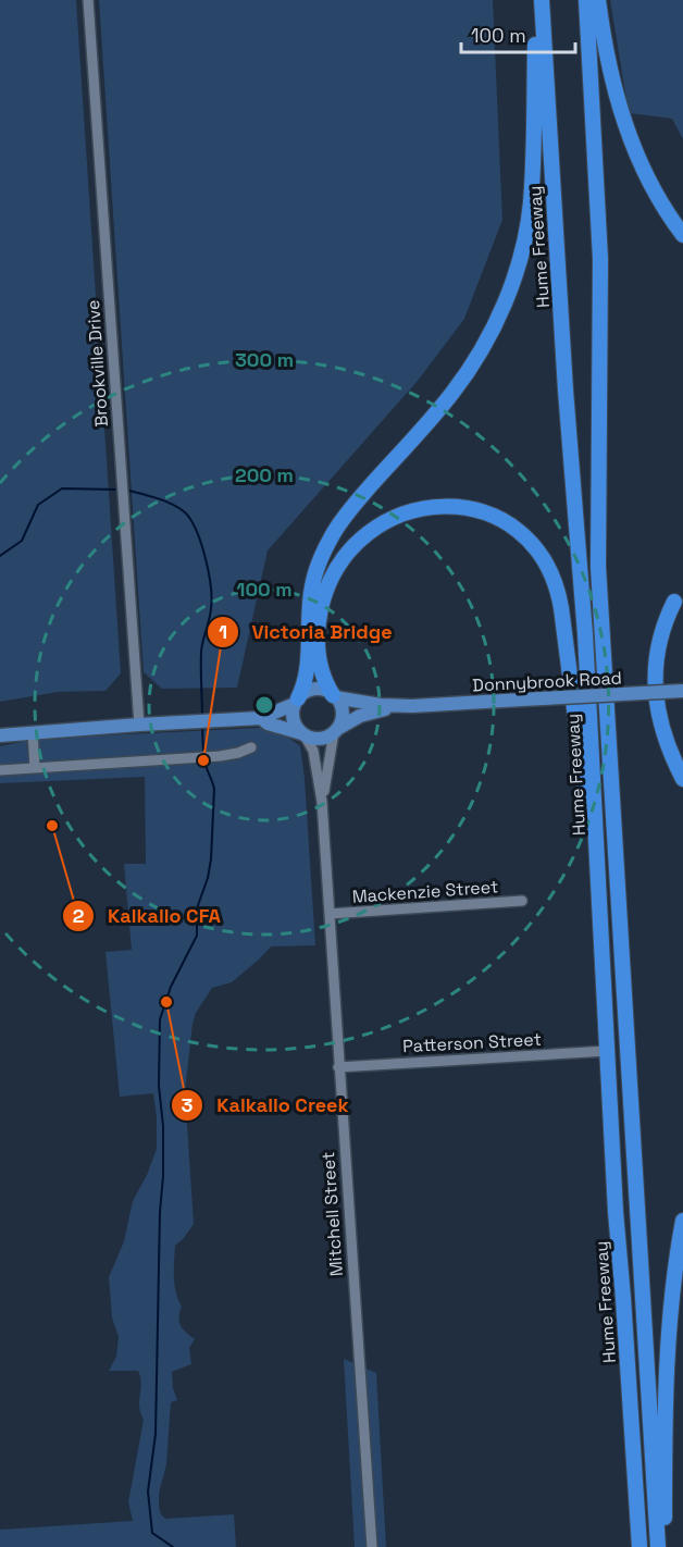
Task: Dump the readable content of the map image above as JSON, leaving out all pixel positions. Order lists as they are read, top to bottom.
{
  "streets": {
    "highway": ["Hume Freeway"],
    "main road": ["Donnybrook Road"],
    "street": [
      "Brookville Drive",
      "Mackenzie Street",
      "Patterson Street",
      "Mitchell Street"
    ]
  },
  "crossings": [
    ["Hume Freeway", "Patterson Street"],
    ["Donnybrook Road", "Mitchell Street"],
    ["Mackenzie Street", "Mitchell Street"],
    ["Patterson Street", "Mitchell Street"]
  ],
  "places": ["Victoria Bridge", "Kalkallo CFA", "Kalkallo Creek"],
  "scale_bar": "100 m",
  "rings": ["300 m", "200 m", "100 m"]
}
